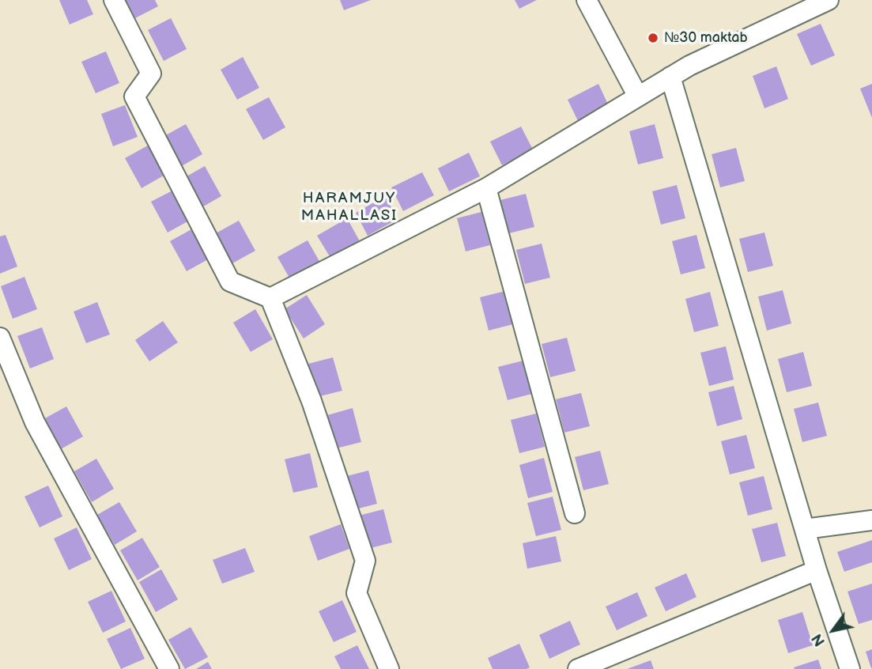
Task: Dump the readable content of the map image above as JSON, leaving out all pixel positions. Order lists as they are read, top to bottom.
{
  "districts": ["HARAMJUY MAHALLASI"],
  "places": ["№30 maktab"],
  "north": "bottom left"
}
